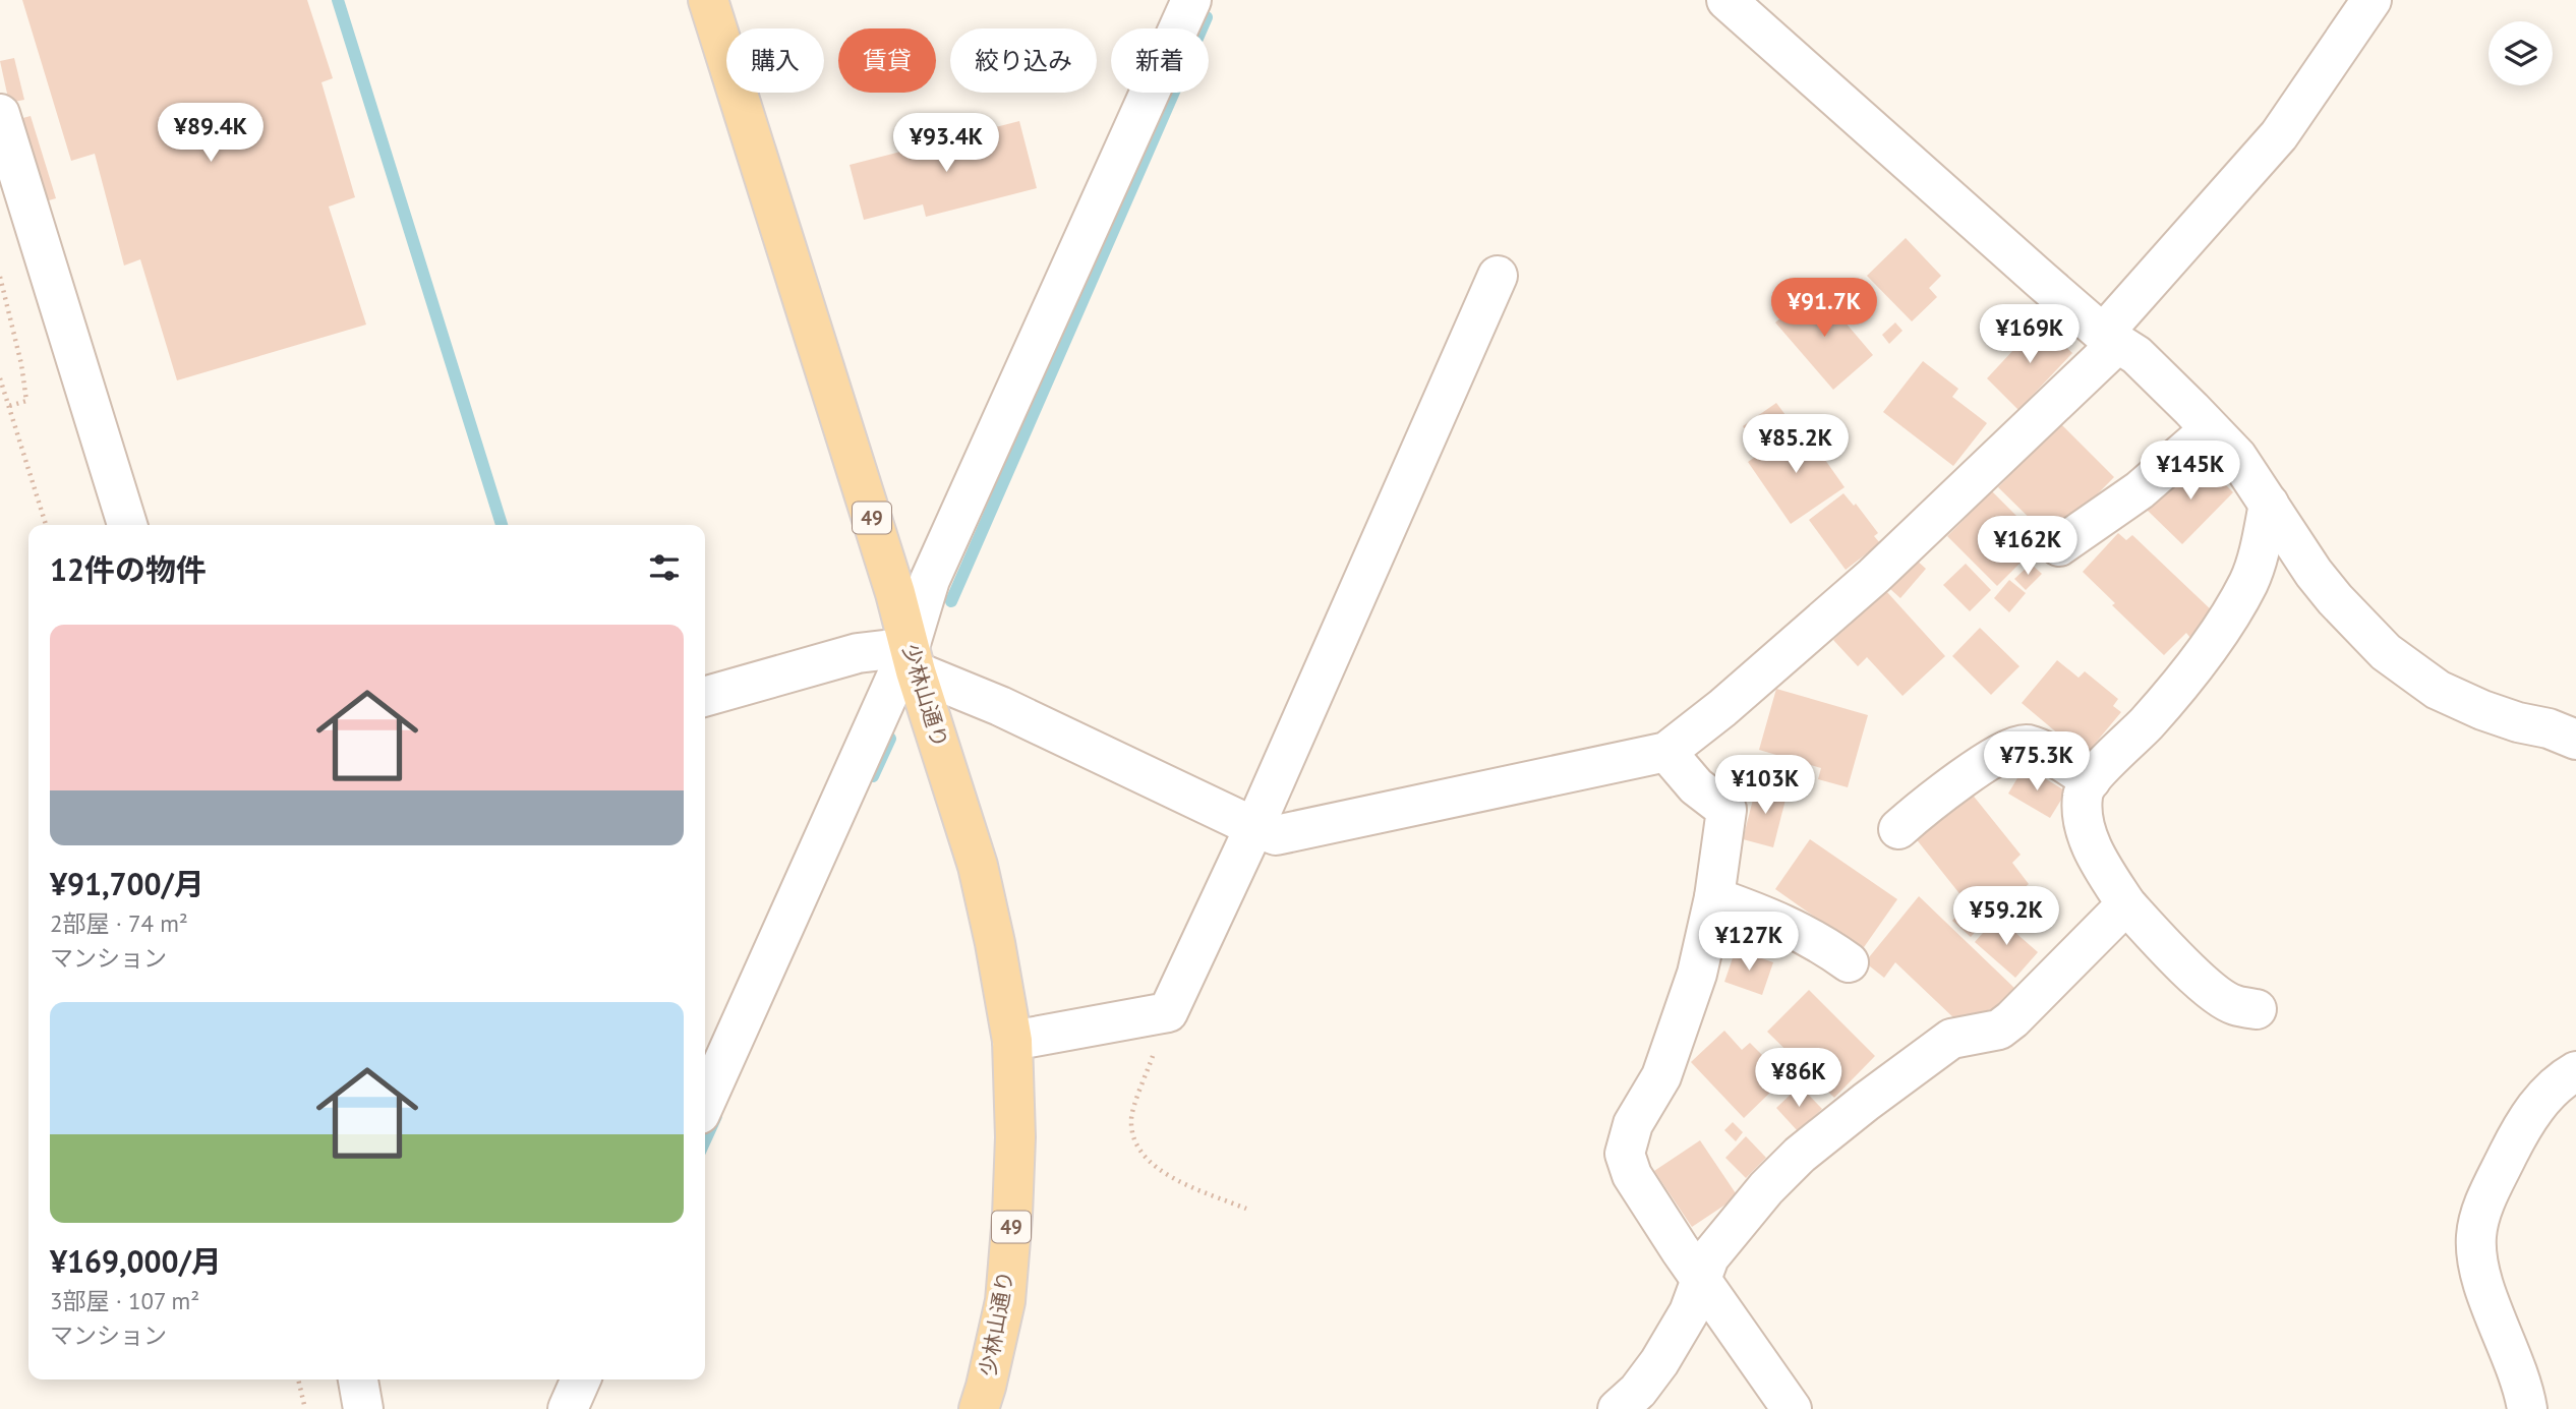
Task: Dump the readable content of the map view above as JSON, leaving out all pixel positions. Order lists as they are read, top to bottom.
{
  "streets": {
    "main road": ["49", "少林山通り"]
  },
  "page": {
    "chip": [
      "購入",
      "賃貸",
      "絞り込み",
      "新着"
    ],
    "price": [
      "¥89.4K",
      "¥93.4K",
      "¥91.7K",
      "¥169K",
      "¥85.2K",
      "¥145K",
      "¥162K",
      "¥75.3K",
      "¥103K",
      "¥59.2K",
      "¥127K",
      "¥86K"
    ],
    "heading": "12件の物件",
    "list": [
      {
        "name": "¥91,700/月",
        "note": "2部屋 · 74 m² · マンション"
      },
      {
        "name": "¥169,000/月",
        "note": "3部屋 · 107 m² · マンション"
      }
    ]
  }
}
